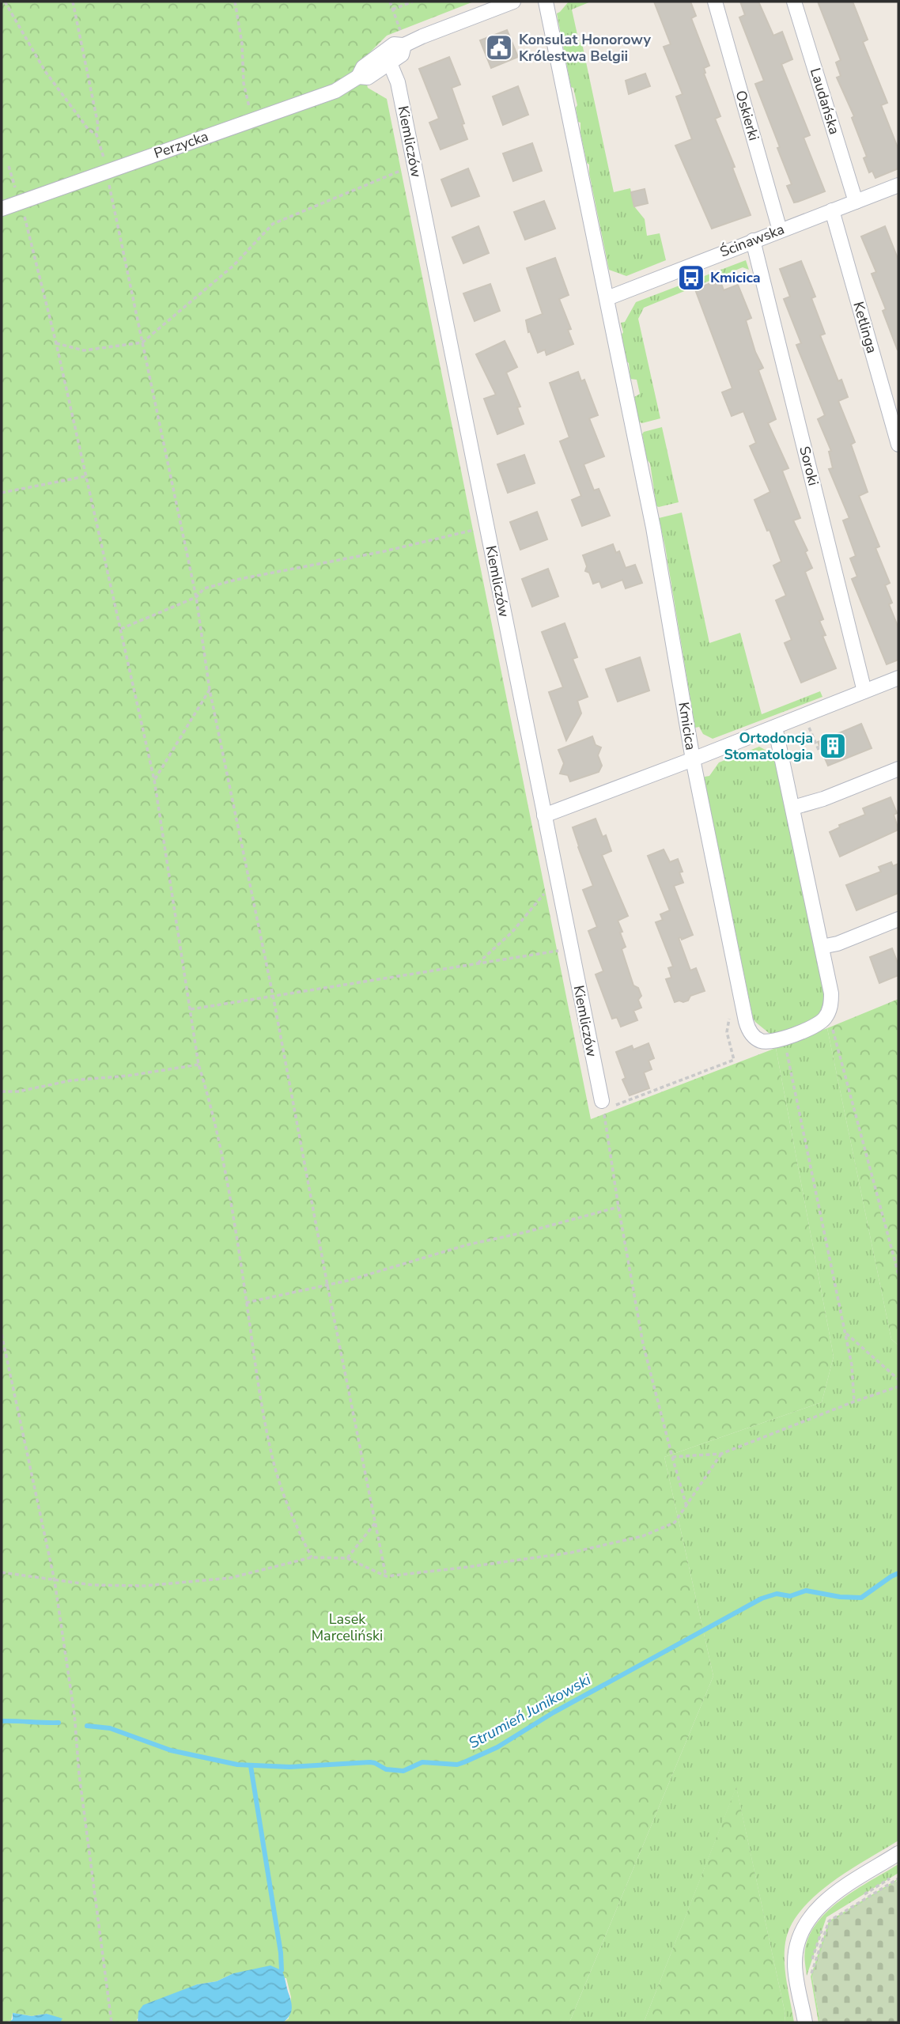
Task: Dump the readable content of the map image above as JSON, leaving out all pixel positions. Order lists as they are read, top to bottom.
{
  "streets": {
    "street": [
      "Laudańska",
      "Oskierki",
      "Kiemliczów",
      "Perzycka",
      "Ścinawska",
      "Ketlinga",
      "Soroki",
      "Kmicica"
    ]
  },
  "crossings": [
    ["Laudańska", "Ścinawska"],
    ["Oskierki", "Ścinawska"],
    ["Ścinawska", "Ketlinga"],
    ["Ścinawska", "Soroki"],
    ["Ścinawska", "Kmicica"]
  ],
  "water": ["Strumień Junikowski"],
  "parks": ["Lasek Marceliński"],
  "places": {
    "public building": ["Konsulat Honorowy Królestwa Belgii"],
    "bus stop": ["Kmicica"],
    "building": ["Ortodoncja Stomatologia"]
  }
}
